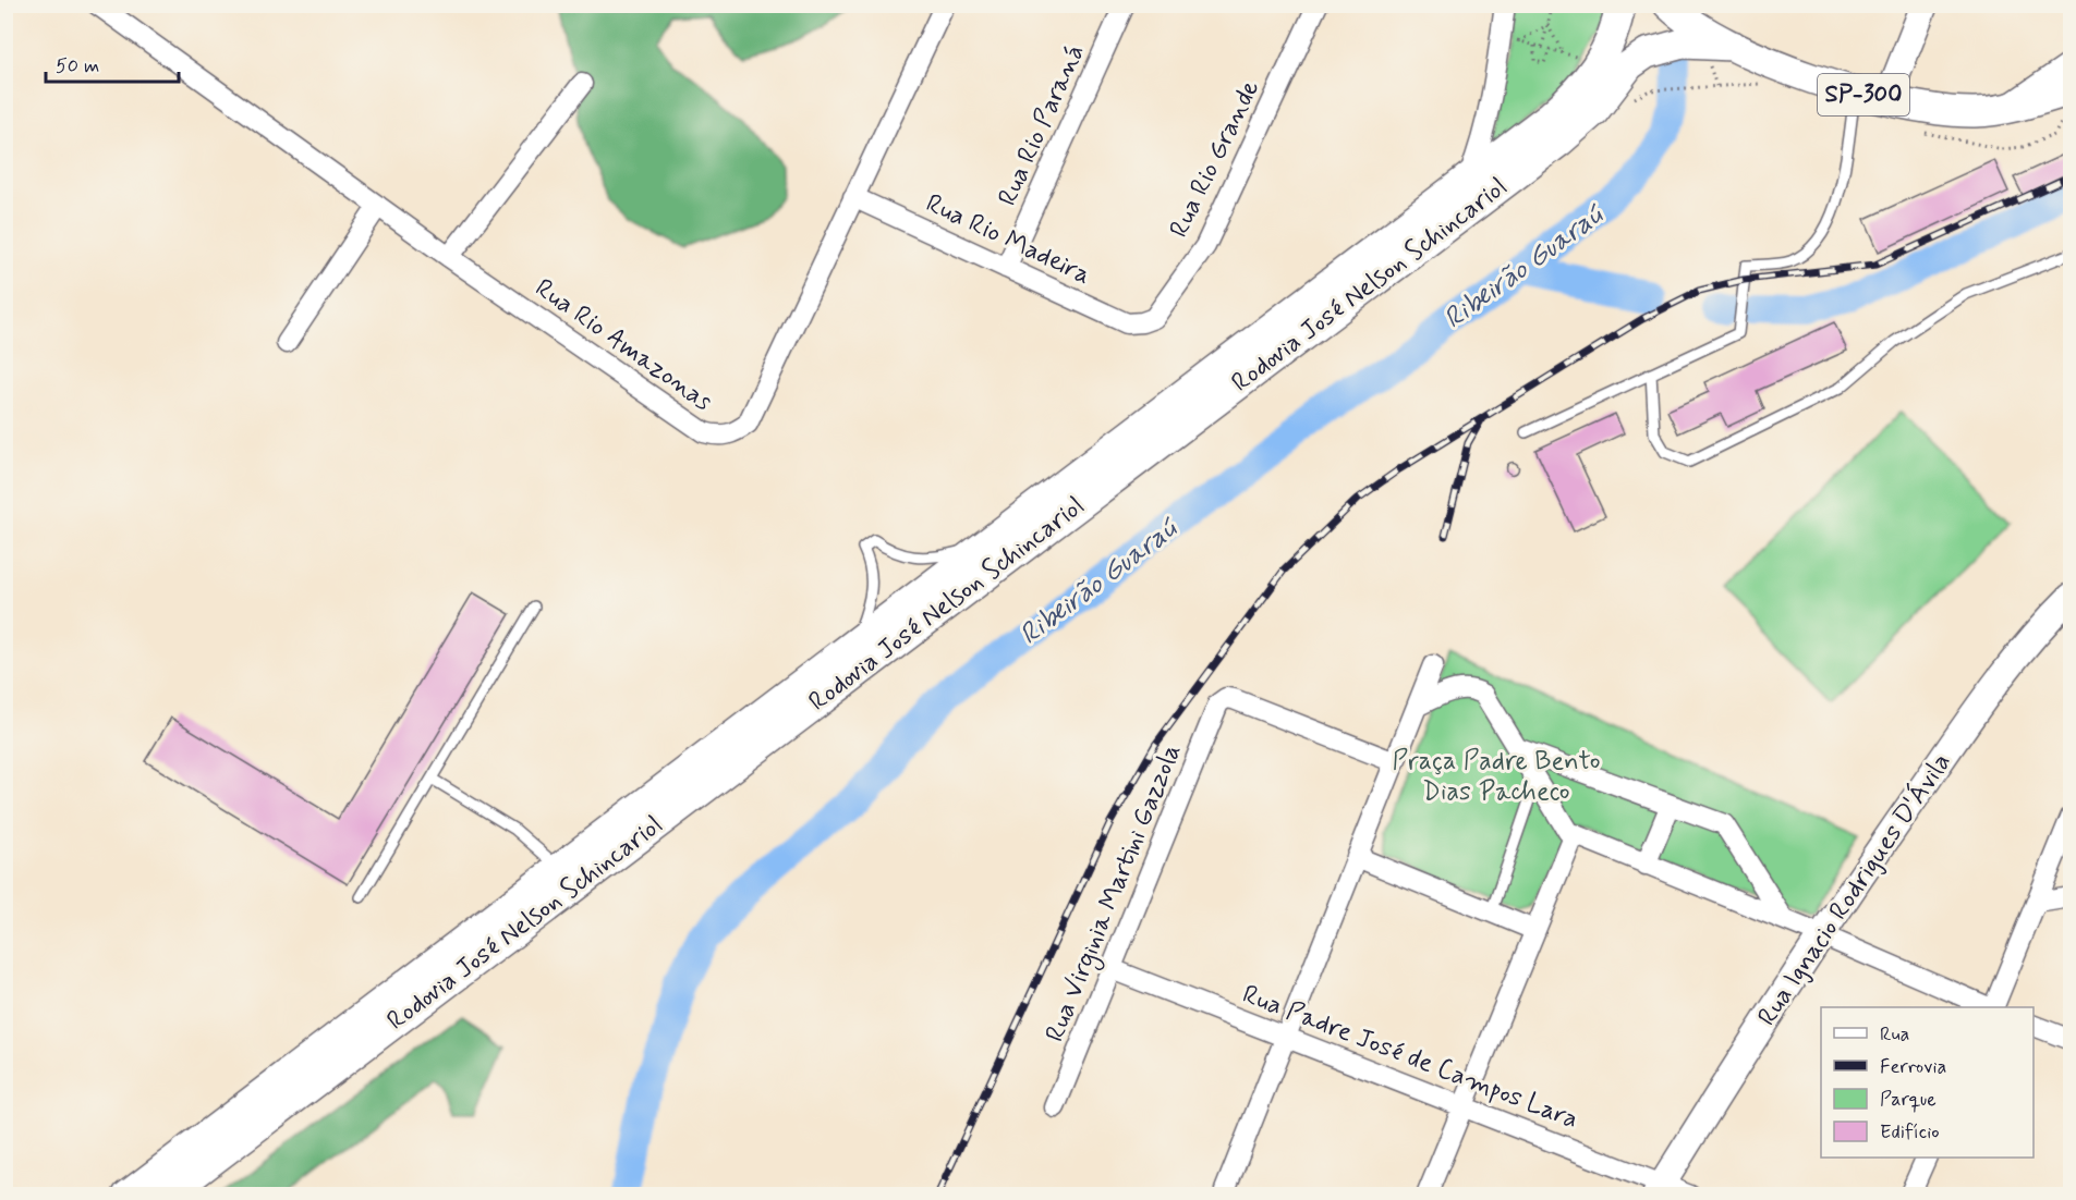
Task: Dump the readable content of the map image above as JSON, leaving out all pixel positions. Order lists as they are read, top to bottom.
{
  "streets": {
    "main road": ["SP-300", "Rodovia José Nelson Schincariol"],
    "street": [
      "Rua Rio Paraná",
      "Rua Rio Grande",
      "Rua Rio Madeira",
      "Rua Rio Amazonas",
      "Rua Ignacio Rodrigues D'Ávila",
      "Rua Virginia Martini Gazzola",
      "Rua Padre José de Campos Lara"
    ]
  },
  "crossings": [
    ["SP-300", "Rodovia José Nelson Schincariol"],
    ["Rua Rio Paraná", "Rua Rio Madeira"],
    ["Rua Rio Grande", "Rua Rio Madeira"],
    ["Rua Rio Madeira", "Rua Rio Amazonas"],
    ["Rua Ignacio Rodrigues D'Ávila", "Rua Padre José de Campos Lara"],
    ["Rua Virginia Martini Gazzola", "Rua Padre José de Campos Lara"]
  ],
  "water": ["Ribeirão Guaraú"],
  "parks": ["Praça Padre Bento Dias Pacheco"],
  "legend": [
    "Rua",
    "Ferrovia",
    "Parque",
    "Edifício"
  ],
  "scale_bar": "50 m"
}
